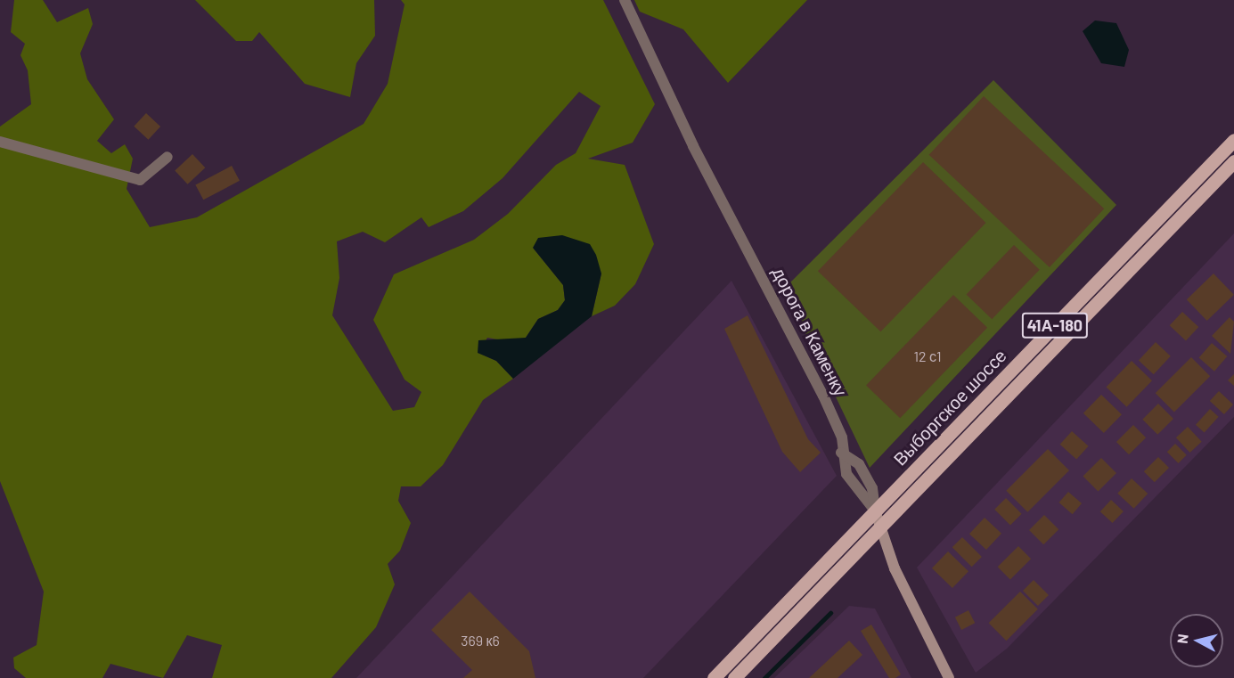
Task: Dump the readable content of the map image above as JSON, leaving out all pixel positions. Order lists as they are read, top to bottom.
{
  "streets": {
    "main road": ["41А-180", "Выборгское шоссе"],
    "street": ["дорога в Каменку"]
  },
  "crossings": [
    ["дорога в Каменку", "Выборгское шоссе"]
  ],
  "house_numbers": ["12 с1", "369 к6"],
  "north": "left"
}
